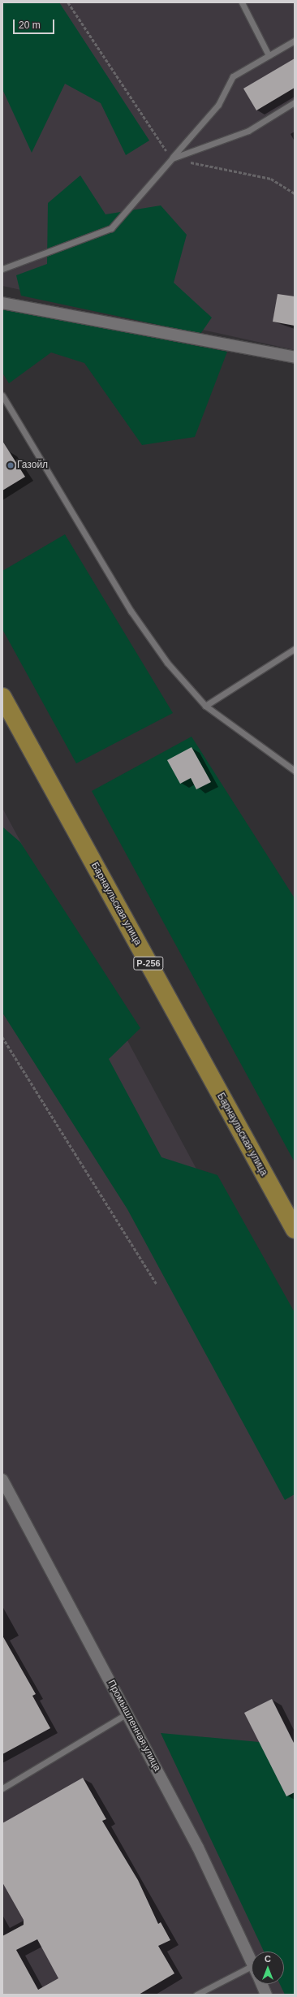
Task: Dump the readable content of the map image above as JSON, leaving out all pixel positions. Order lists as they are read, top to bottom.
{
  "streets": {
    "highway": ["Барнаульская улица", "Р-256"],
    "street": ["Промышленная улица"]
  },
  "places": ["Газойл"],
  "scale_bar": "20 m",
  "north": "top"
}
